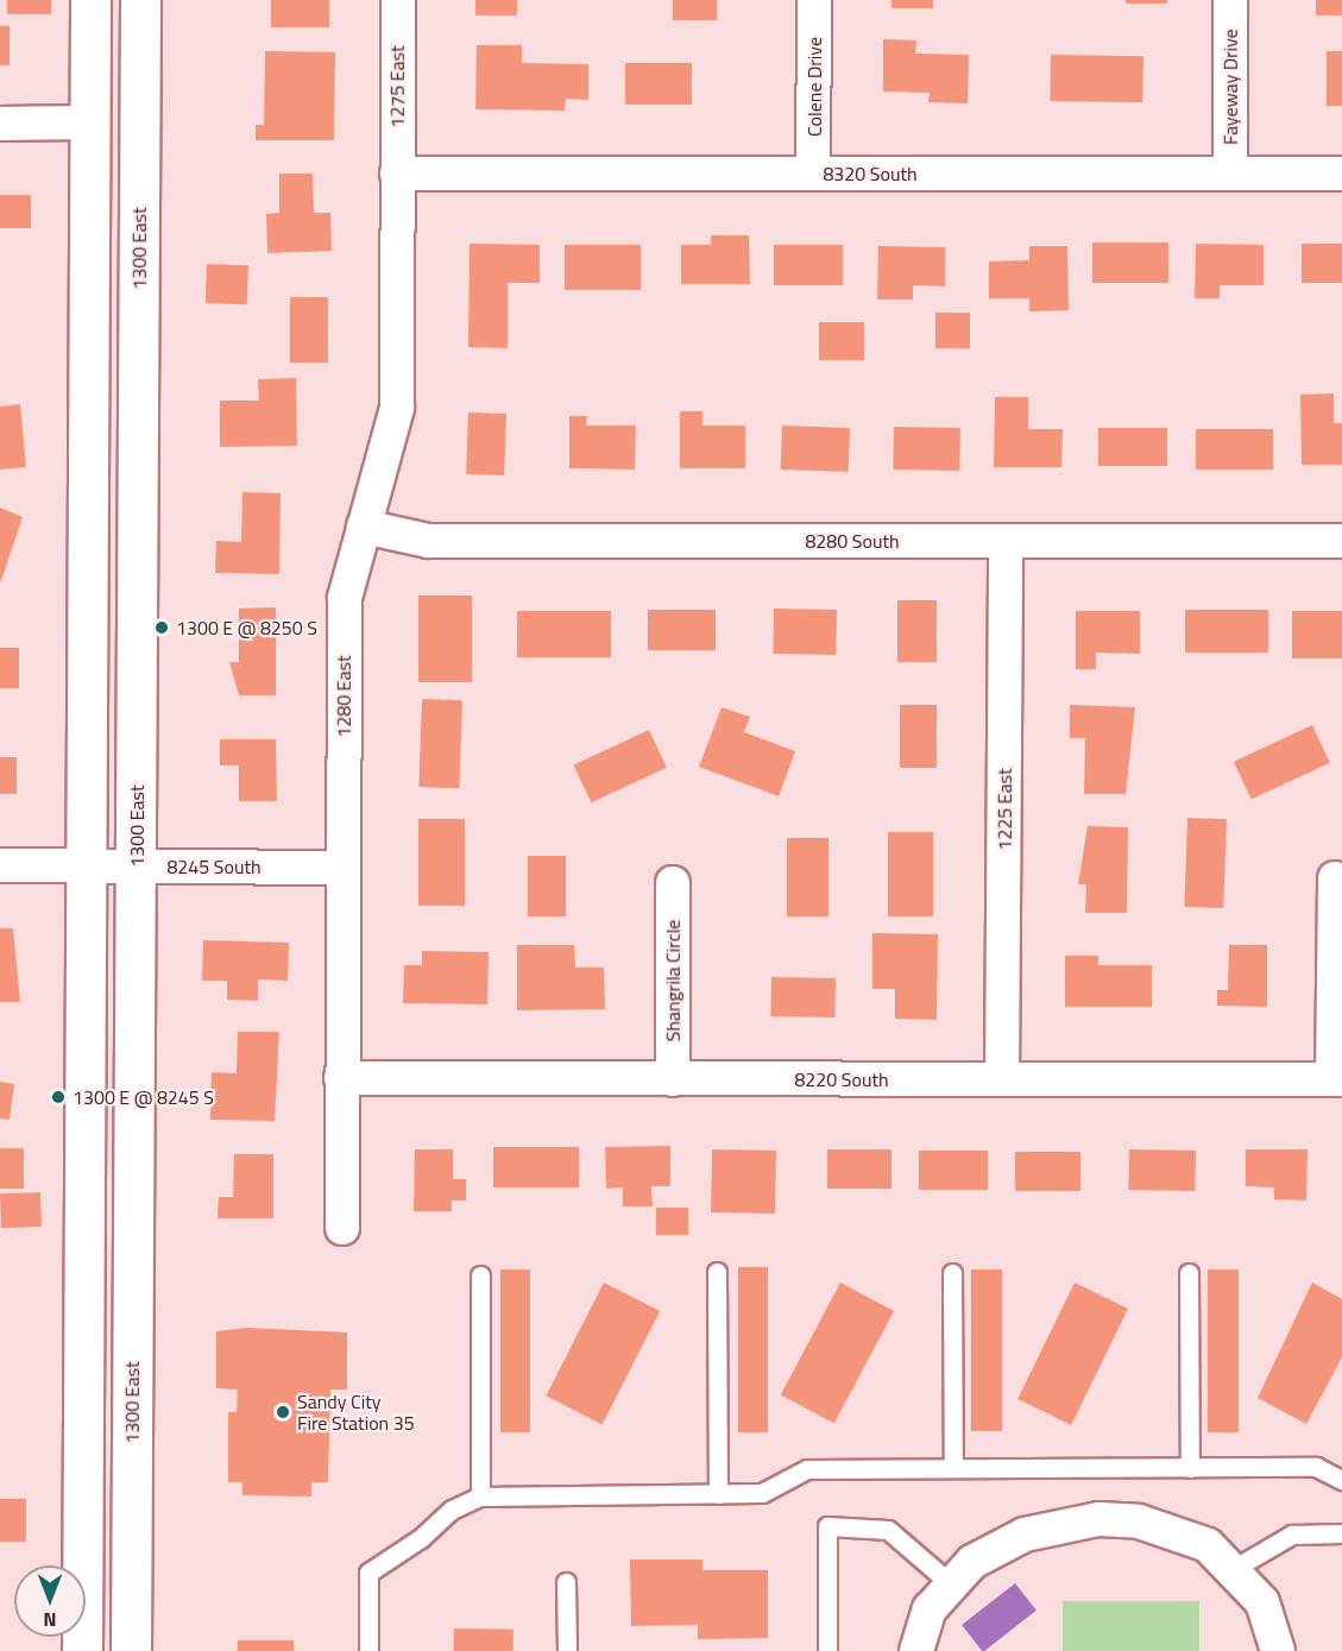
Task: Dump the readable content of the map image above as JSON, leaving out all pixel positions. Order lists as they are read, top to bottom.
{
  "streets": {
    "main road": ["1300 East"],
    "street": [
      "1275 East",
      "Colene Drive",
      "Fayeway Drive",
      "8320 South",
      "8280 South",
      "1280 East",
      "1225 East",
      "8245 South",
      "Shangrila Circle",
      "8220 South"
    ]
  },
  "crossings": [
    ["1275 East", "8320 South"],
    ["1275 East", "1280 East"],
    ["Colene Drive", "8320 South"],
    ["Fayeway Drive", "8320 South"],
    ["8320 South", "1280 East"],
    ["1300 East", "8245 South"],
    ["8280 South", "1280 East"],
    ["8280 South", "1225 East"],
    ["1280 East", "8245 South"],
    ["1280 East", "8220 South"],
    ["1225 East", "8220 South"],
    ["Shangrila Circle", "8220 South"]
  ],
  "places": ["1300 E @ 8250 S", "1300 E @ 8245 S", "Sandy City Fire Station 35"],
  "north": "bottom"
}
